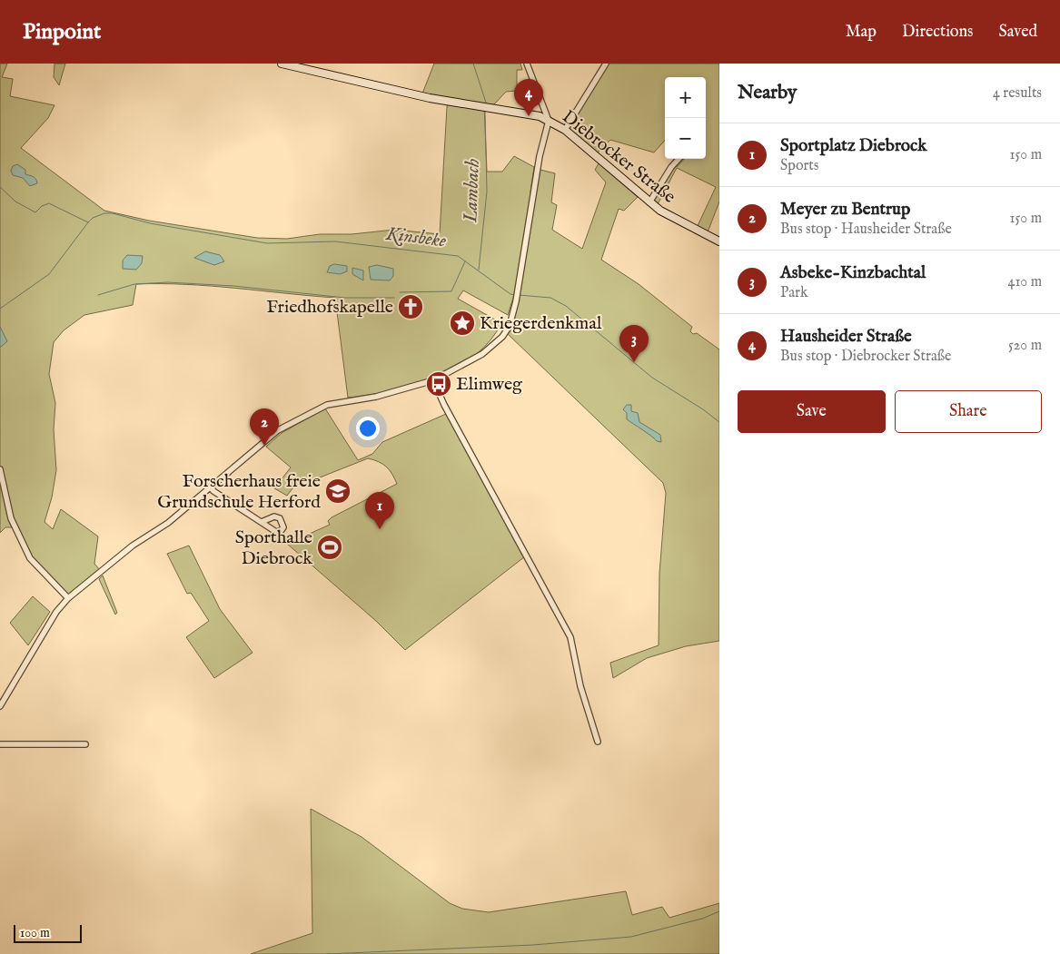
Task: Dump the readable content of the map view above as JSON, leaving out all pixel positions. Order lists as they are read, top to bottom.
{
  "streets": {
    "main road": ["Diebrocker Straße"]
  },
  "water": ["Lambach", "Kinsbeke"],
  "places": {
    "church": ["Friedhofskapelle"],
    "place": ["Kriegerdenkmal"],
    "bus stop": ["Elimweg"],
    "school or university": ["Forscherhaus freie Grundschule Herford"],
    "sports": ["Sporthalle Diebrock"]
  },
  "scale_bar": "100 m",
  "page": {
    "header": "Pinpoint",
    "nav": ["Map", "Directions", "Saved"],
    "heading": ["Nearby", "4 results"],
    "map_buttons": ["+", "−"],
    "pins": [
      "4",
      "3",
      "2",
      "1"
    ],
    "list": [
      {
        "mark": "1",
        "name": "Sportplatz Diebrock",
        "note": "Sports",
        "value": "150 m"
      },
      {
        "mark": "2",
        "name": "Meyer zu Bentrup",
        "note": "Bus stop · Hausheider Straße",
        "value": "150 m"
      },
      {
        "mark": "3",
        "name": "Asbeke-Kinzbachtal",
        "note": "Park",
        "value": "410 m"
      },
      {
        "mark": "4",
        "name": "Hausheider Straße",
        "note": "Bus stop · Diebrocker Straße",
        "value": "520 m"
      }
    ],
    "buttons": ["Save", "Share"],
    "scale": "100 m"
  }
}
